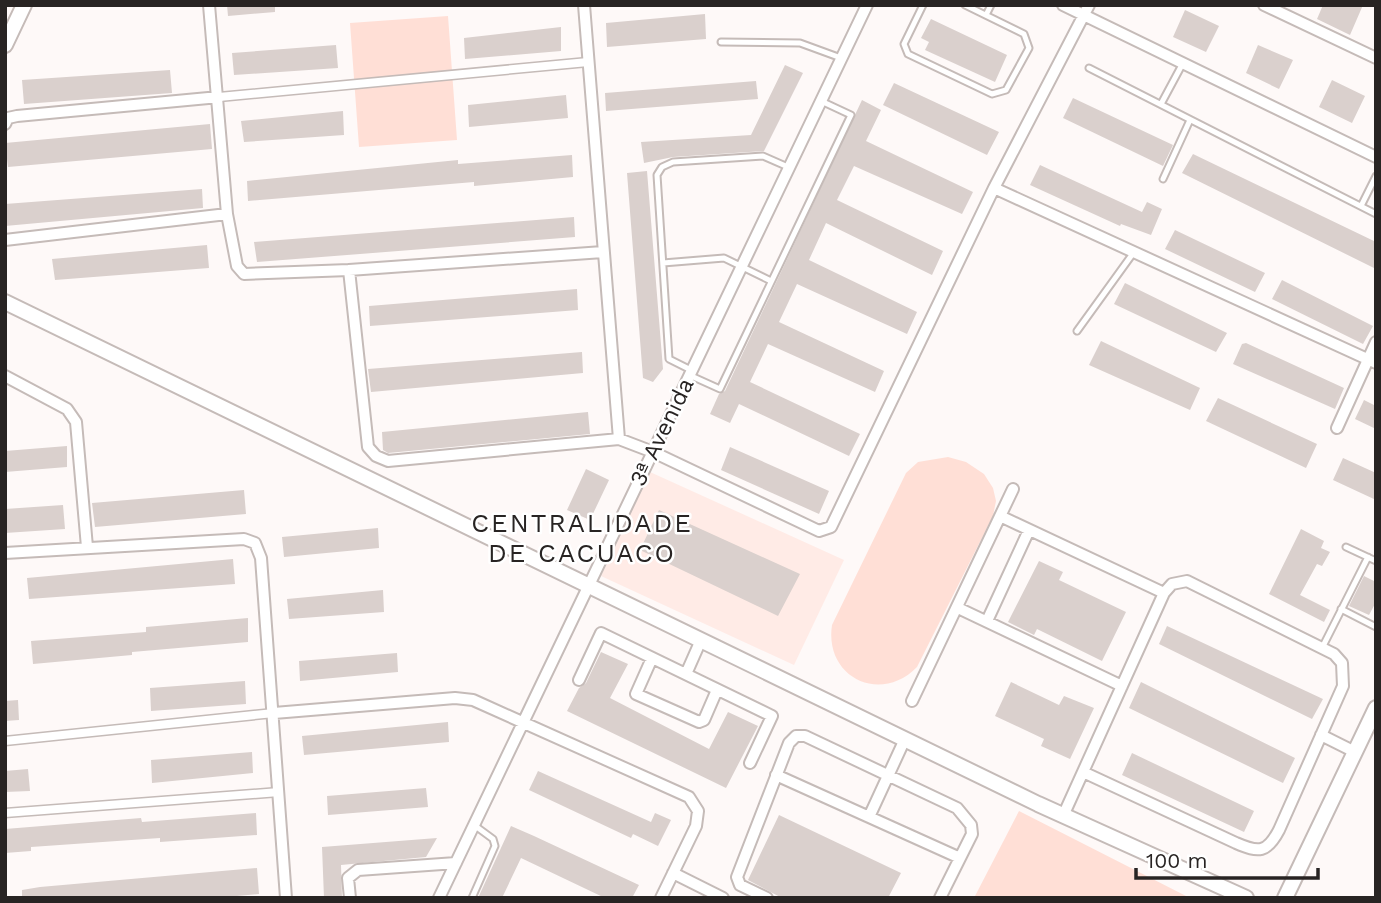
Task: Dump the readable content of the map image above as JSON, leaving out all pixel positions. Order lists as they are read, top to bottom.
{
  "streets": {
    "street": ["3ª Avenida"]
  },
  "districts": ["CENTRALIDADE DE CACUACO"],
  "scale_bar": "100 m"
}
